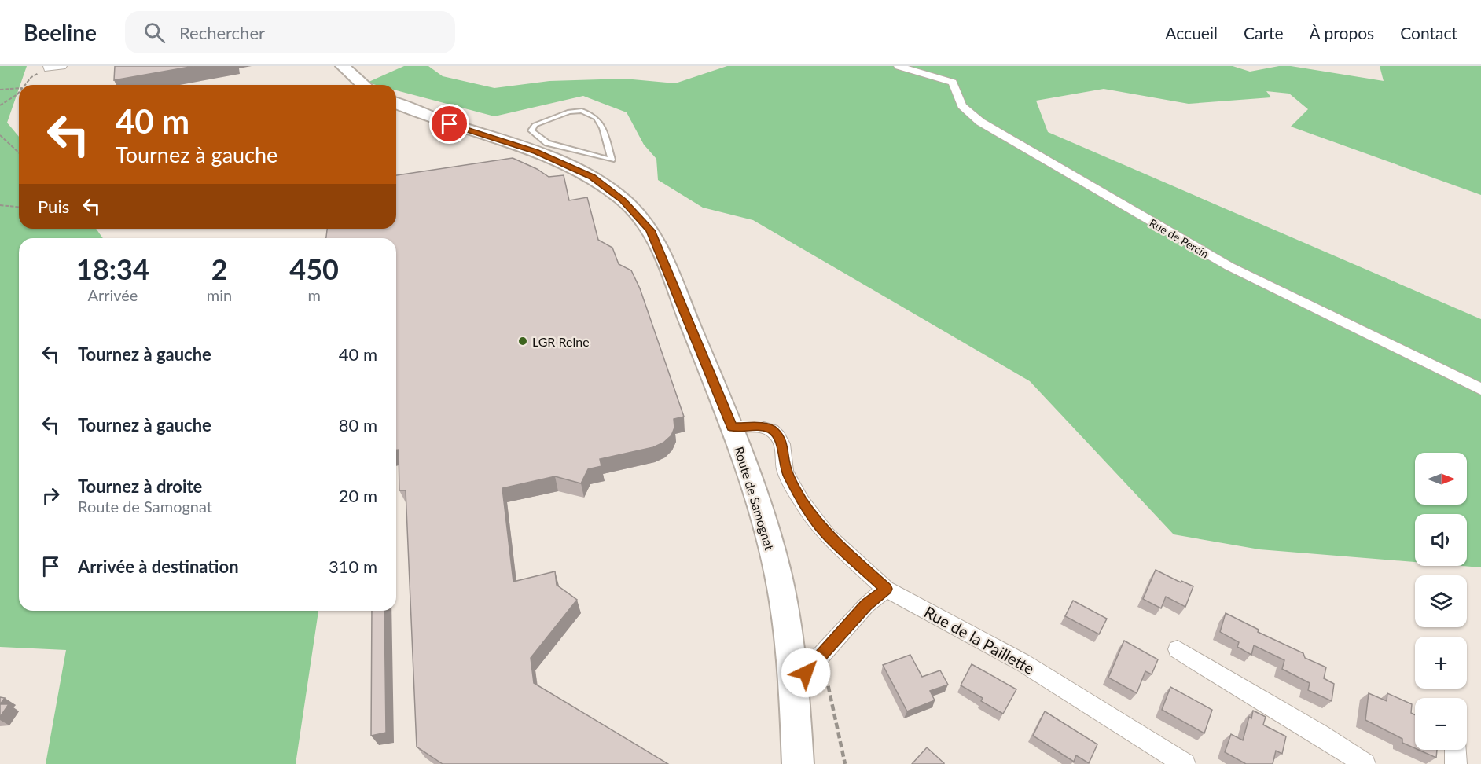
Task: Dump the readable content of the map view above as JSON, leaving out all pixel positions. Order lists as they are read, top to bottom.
{
  "streets": {
    "main road": ["Route de Samognat"],
    "street": ["Rue de Percin", "Rue de la Paillette"]
  },
  "crossings": [
    ["Route de Samognat", "Rue de la Paillette"]
  ],
  "places": ["LGR Reine"],
  "north": "right",
  "page": {
    "header": "Beeline",
    "search": "Rechercher",
    "nav": [
      "Accueil",
      "Carte",
      "À propos",
      "Contact"
    ],
    "turn": ["40 m", "Tournez à gauche"],
    "then": "Puis",
    "eta": [
      "18:34",
      "Arrivée",
      "2",
      "min",
      "450",
      "m"
    ],
    "list": [
      {
        "name": "Tournez à gauche",
        "value": "40 m"
      },
      {
        "name": "Tournez à gauche",
        "value": "80 m"
      },
      {
        "name": "Tournez à droite",
        "note": "Route de Samognat",
        "value": "20 m"
      },
      {
        "name": "Arrivée à destination",
        "value": "310 m"
      }
    ],
    "map_buttons": ["+", "−"]
  }
}
